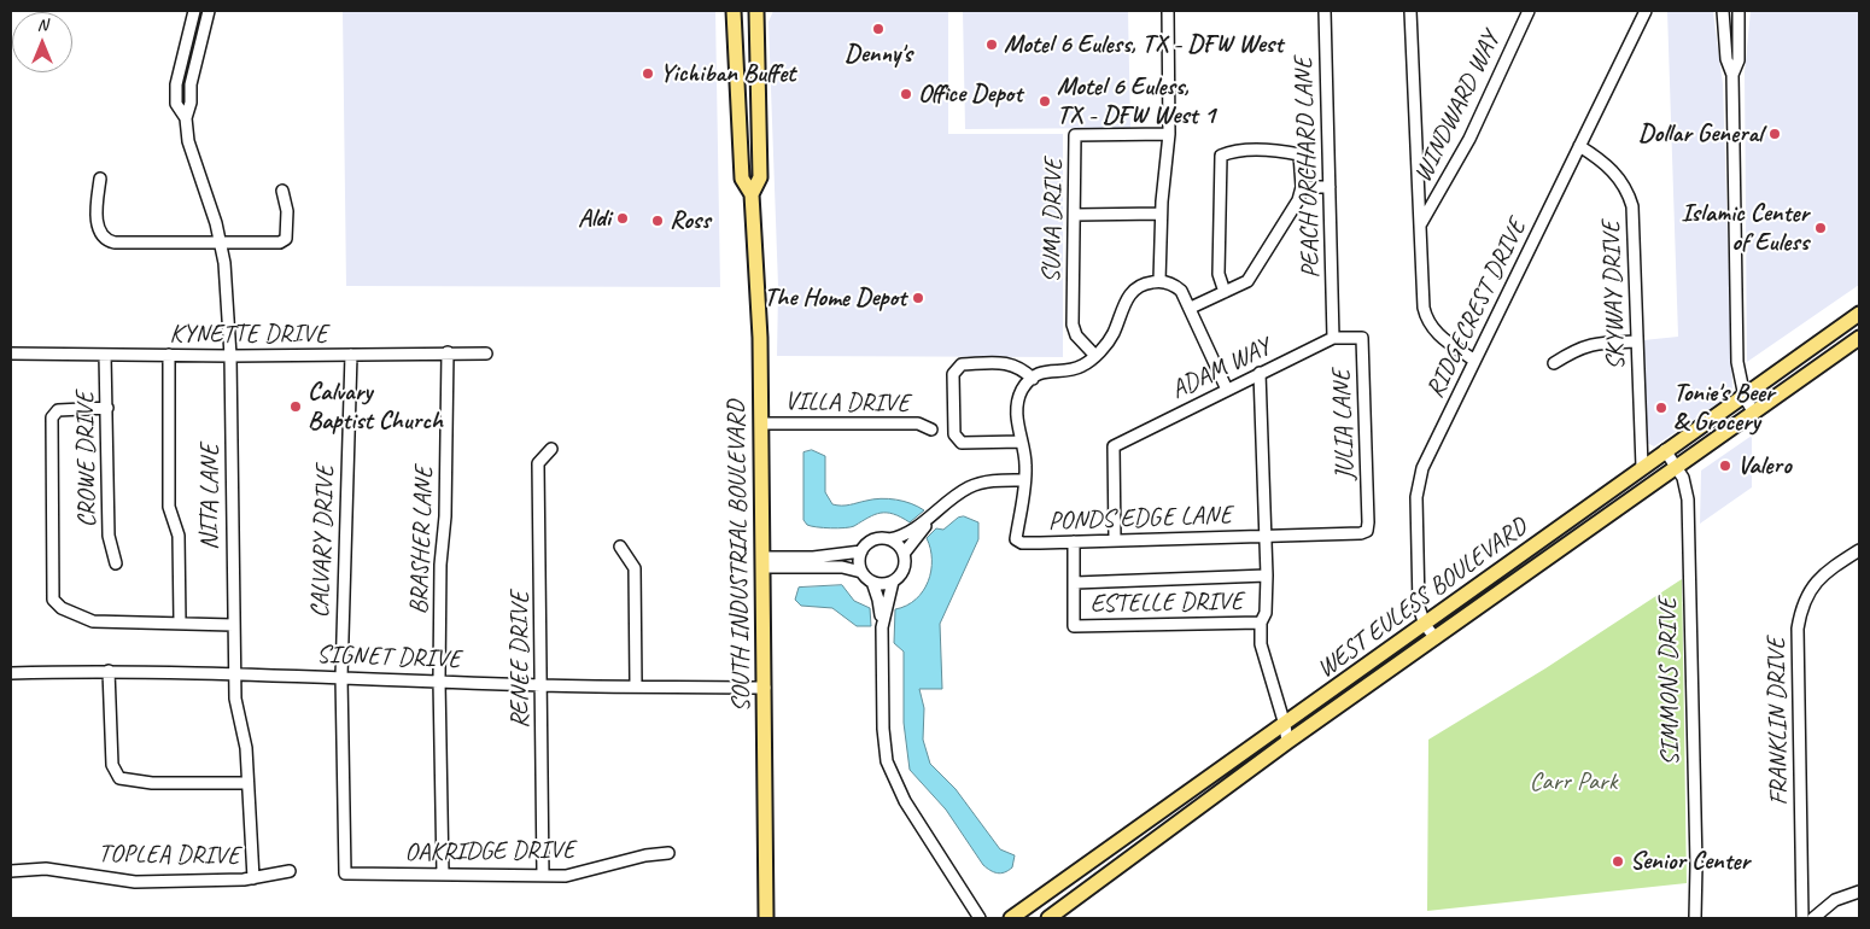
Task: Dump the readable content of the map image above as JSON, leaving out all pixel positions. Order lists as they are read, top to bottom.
{
  "streets": {
    "main road": ["SOUTH INDUSTRIAL BOULEVARD", "WEST EULESS BOULEVARD"],
    "street": [
      "WINDWARD WAY",
      "PEACH ORCHARD LANE",
      "SUMA DRIVE",
      "SKYWAY DRIVE",
      "RIDGECREST DRIVE",
      "KYNETTE DRIVE",
      "ADAM WAY",
      "VILLA DRIVE",
      "JULIA LANE",
      "CROWE DRIVE",
      "NITA LANE",
      "PONDS EDGE LANE",
      "BRASHER LANE",
      "CALVARY DRIVE",
      "ESTELLE DRIVE",
      "SIGNET DRIVE",
      "RENEE DRIVE",
      "SIMMONS DRIVE",
      "FRANKLIN DRIVE",
      "OAKRIDGE DRIVE",
      "TOPLEA DRIVE"
    ]
  },
  "crossings": [
    ["PEACH ORCHARD LANE", "ADAM WAY"],
    ["PEACH ORCHARD LANE", "JULIA LANE"],
    ["SKYWAY DRIVE", "RIDGECREST DRIVE"],
    ["SKYWAY DRIVE", "WEST EULESS BOULEVARD"],
    ["RIDGECREST DRIVE", "WEST EULESS BOULEVARD"],
    ["KYNETTE DRIVE", "CROWE DRIVE"],
    ["KYNETTE DRIVE", "NITA LANE"],
    ["KYNETTE DRIVE", "BRASHER LANE"],
    ["KYNETTE DRIVE", "CALVARY DRIVE"],
    ["ADAM WAY", "JULIA LANE"],
    ["ADAM WAY", "PONDS EDGE LANE"],
    ["VILLA DRIVE", "SOUTH INDUSTRIAL BOULEVARD"],
    ["JULIA LANE", "PONDS EDGE LANE"],
    ["NITA LANE", "SIGNET DRIVE"],
    ["NITA LANE", "TOPLEA DRIVE"],
    ["BRASHER LANE", "SIGNET DRIVE"],
    ["BRASHER LANE", "OAKRIDGE DRIVE"],
    ["CALVARY DRIVE", "SIGNET DRIVE"],
    ["CALVARY DRIVE", "OAKRIDGE DRIVE"],
    ["SOUTH INDUSTRIAL BOULEVARD", "SIGNET DRIVE"],
    ["WEST EULESS BOULEVARD", "SIMMONS DRIVE"],
    ["SIGNET DRIVE", "RENEE DRIVE"],
    ["RENEE DRIVE", "OAKRIDGE DRIVE"]
  ],
  "parks": ["Carr Park"],
  "places": [
    "Denny's",
    "Motel 6 Euless, TX - DFW West",
    "Yichiban Buffet",
    "Office Depot",
    "Motel 6 Euless, TX - DFW West 1",
    "Dollar General",
    "Aldi",
    "Ross",
    "Islamic Center of Euless",
    "The Home Depot",
    "Calvary Baptist Church",
    "Tonie's Beer & Grocery",
    "Valero",
    "Senior Center"
  ],
  "north": "top"
}
